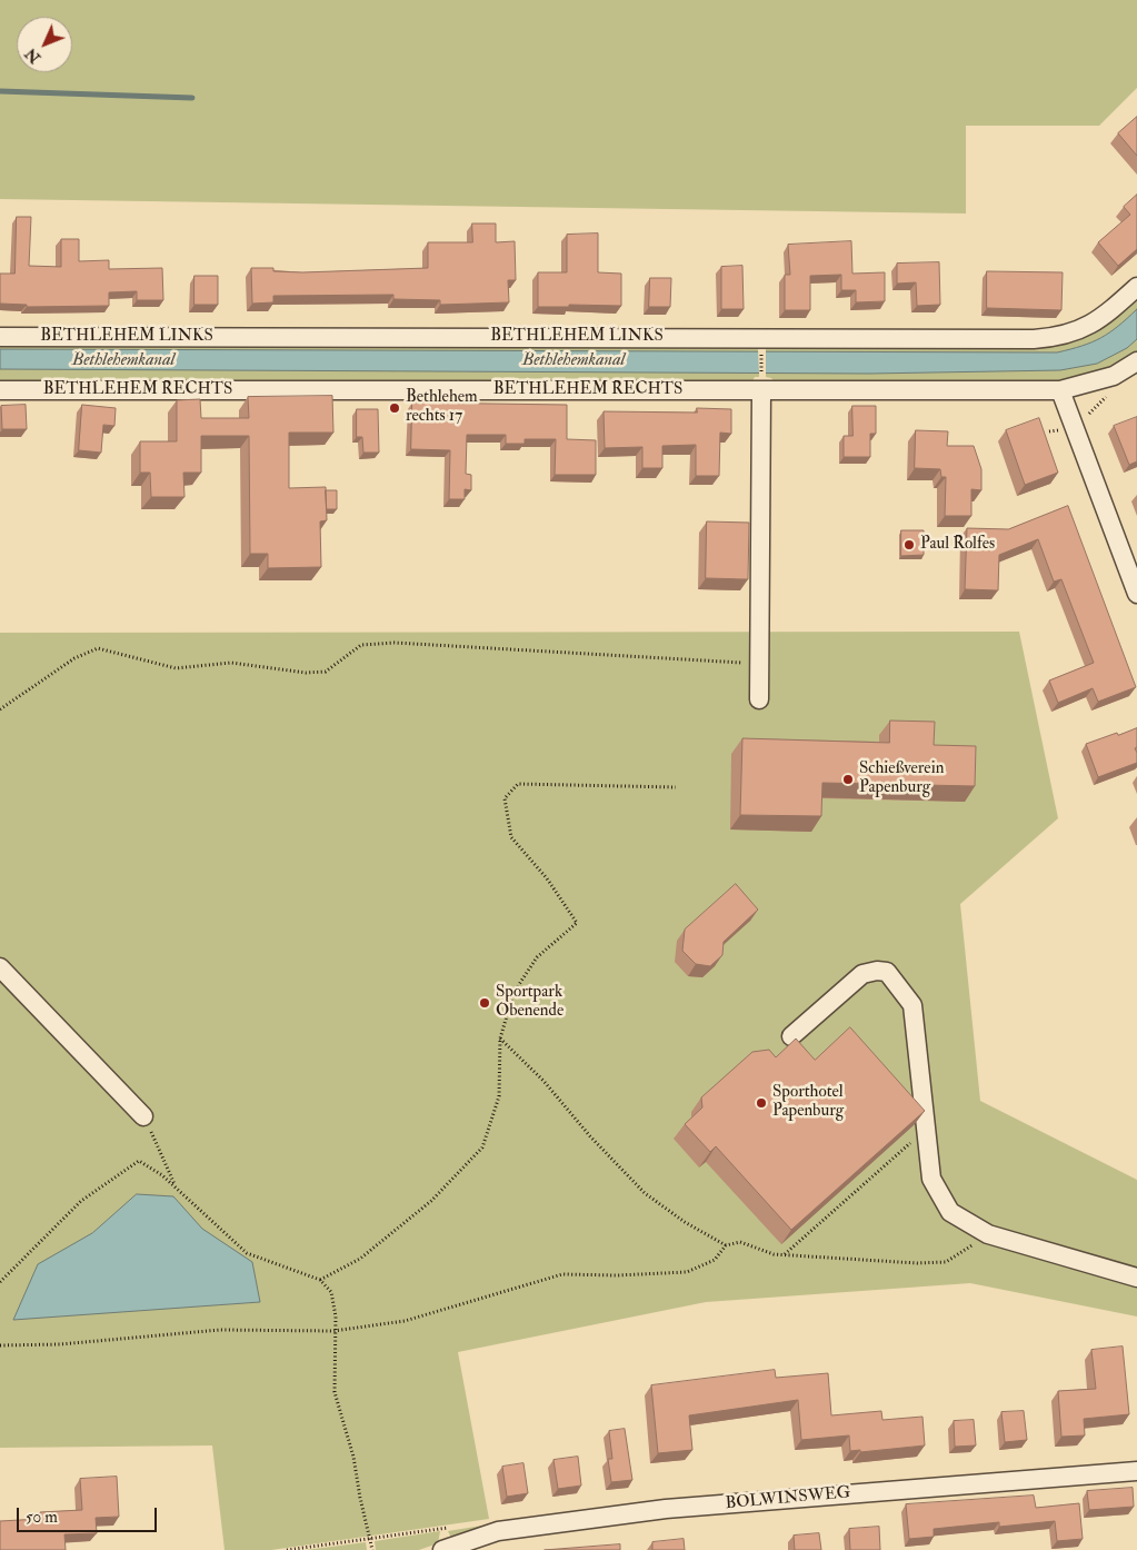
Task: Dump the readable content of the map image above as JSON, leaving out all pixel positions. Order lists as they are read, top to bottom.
{
  "streets": {
    "street": ["BETHLEHEM LINKS", "BETHLEHEM RECHTS", "BOLWINSWEG"]
  },
  "water": ["Bethlehemkanal"],
  "places": [
    "Bethlehem rechts 17",
    "Paul Rolfes",
    "Schießverein Papenburg",
    "Sportpark Obenende",
    "Sporthotel Papenburg"
  ],
  "scale_bar": "50 m",
  "north": "bottom left"
}
